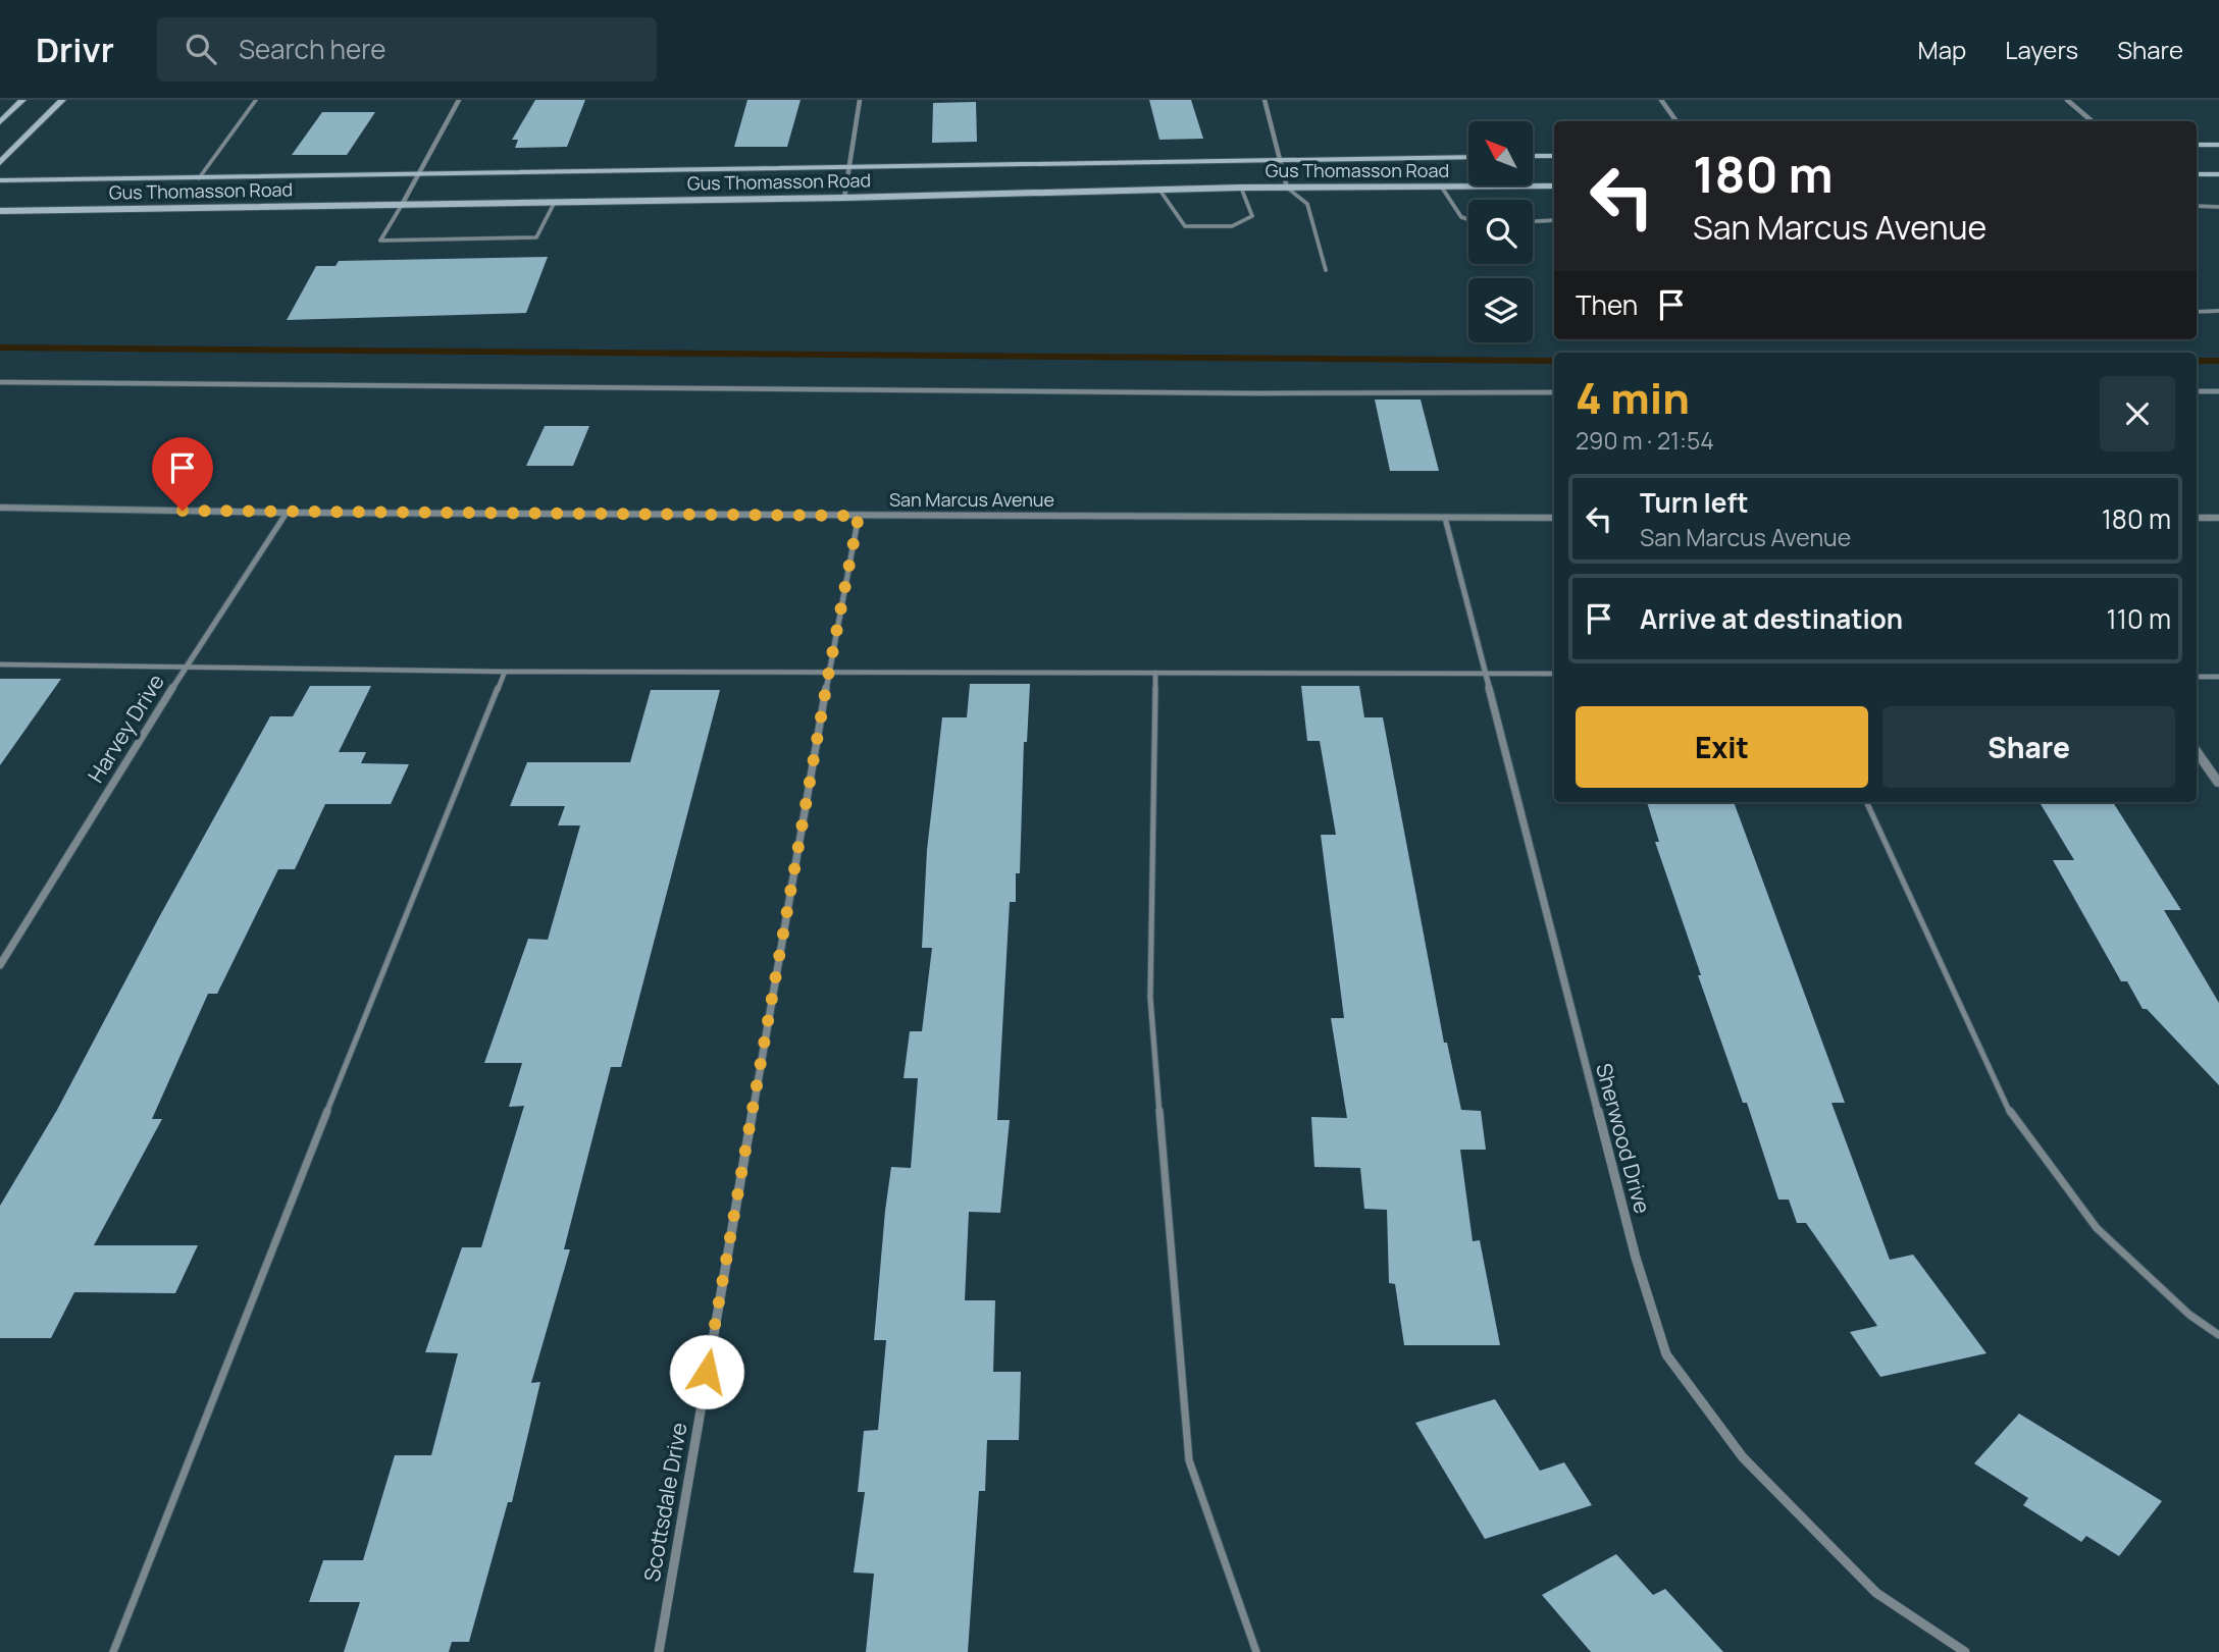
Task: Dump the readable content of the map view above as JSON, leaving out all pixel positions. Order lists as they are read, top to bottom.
{
  "streets": {
    "main road": ["Gus Thomasson Road"],
    "street": [
      "San Marcus Avenue",
      "Harvey Drive",
      "Sherwood Drive",
      "Scottsdale Drive"
    ]
  },
  "crossings": [
    ["San Marcus Avenue", "Harvey Drive"],
    ["San Marcus Avenue", "Sherwood Drive"],
    ["San Marcus Avenue", "Scottsdale Drive"]
  ],
  "north": "top left",
  "page": {
    "header": "Drivr",
    "search": "Search here",
    "nav": ["Map", "Layers", "Share"],
    "turn": ["180 m", "San Marcus Avenue"],
    "then": "Then",
    "heading": ["4 min", "290 m · 21:54"],
    "list": [
      {
        "name": "Turn left",
        "note": "San Marcus Avenue",
        "value": "180 m"
      },
      {
        "name": "Arrive at destination",
        "value": "110 m"
      }
    ],
    "buttons": ["Exit", "Share"]
  }
}
